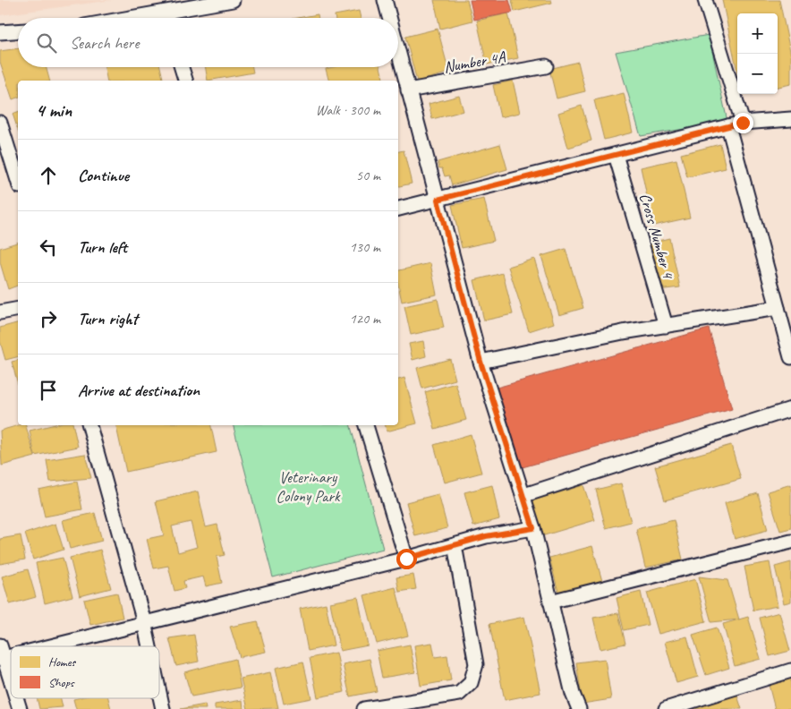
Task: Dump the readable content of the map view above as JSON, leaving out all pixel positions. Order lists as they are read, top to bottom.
{
  "streets": {
    "street": ["Number 4A", "Cross Number 4"]
  },
  "parks": ["Veterinary Colony Park"],
  "legend": ["Homes", "Shops"],
  "page": {
    "map_buttons": ["+", "−"],
    "search": "Search here",
    "heading": ["4 min", "Walk · 300 m"],
    "list": [
      ["Continue", "50 m"],
      ["Turn left", "130 m"],
      ["Turn right", "120 m"],
      "Arrive at destination"
    ]
  }
}
